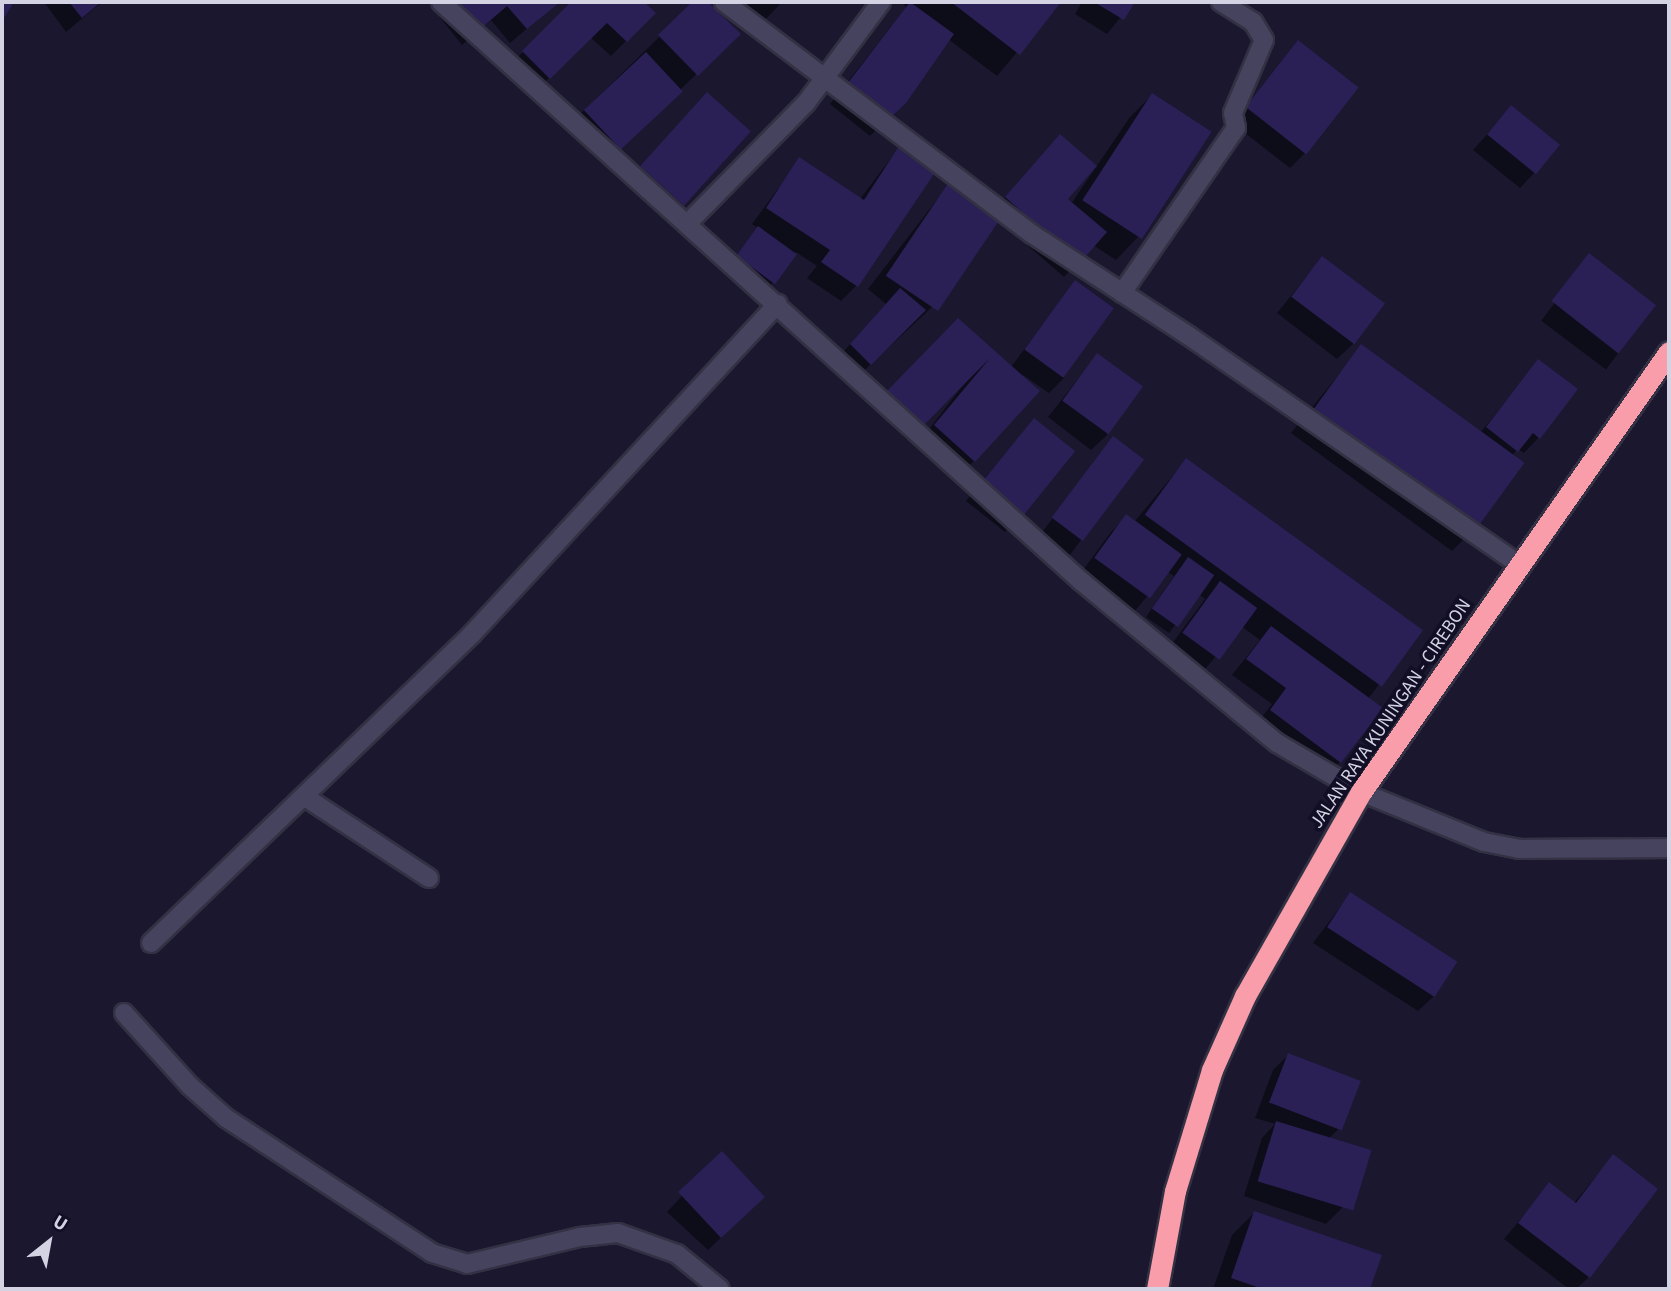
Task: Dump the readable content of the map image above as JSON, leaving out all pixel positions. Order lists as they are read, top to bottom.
{
  "streets": {
    "highway": ["JALAN RAYA KUNINGAN - CIREBON"]
  },
  "north": "top right"
}
